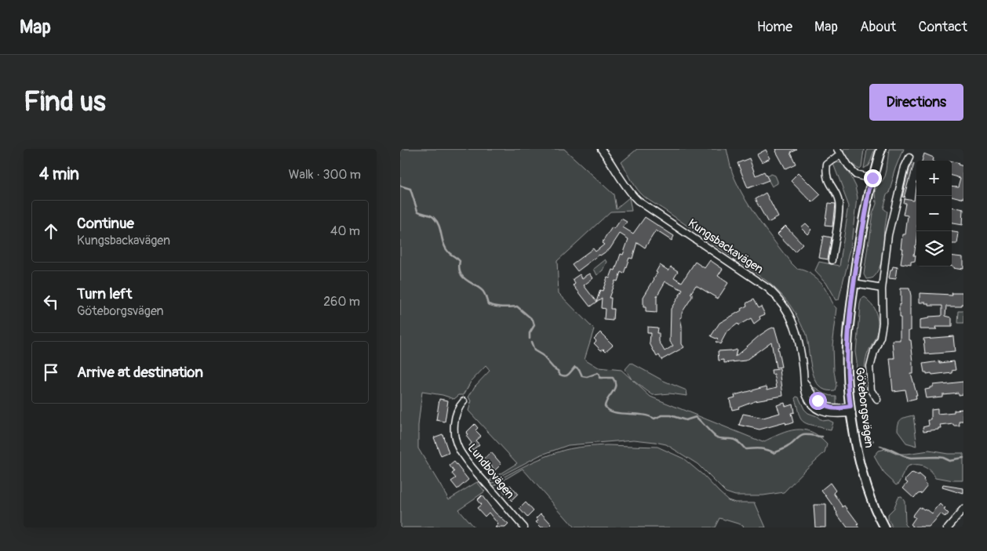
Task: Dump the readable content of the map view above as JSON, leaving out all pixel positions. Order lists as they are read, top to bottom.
{
  "streets": {
    "street": ["Kungsbackavägen", "Göteborgsvägen", "Lundbovägen"]
  },
  "crossings": [
    ["Kungsbackavägen", "Göteborgsvägen"]
  ],
  "page": {
    "header": "Map",
    "nav": [
      "Home",
      "Map",
      "About",
      "Contact"
    ],
    "buttons": "Directions",
    "title": "Find us",
    "heading": ["4 min", "Walk · 300 m"],
    "map_buttons": ["+", "−"],
    "list": [
      ["Continue", "Kungsbackavägen", "40 m"],
      ["Turn left", "Göteborgsvägen", "260 m"],
      "Arrive at destination"
    ]
  }
}
